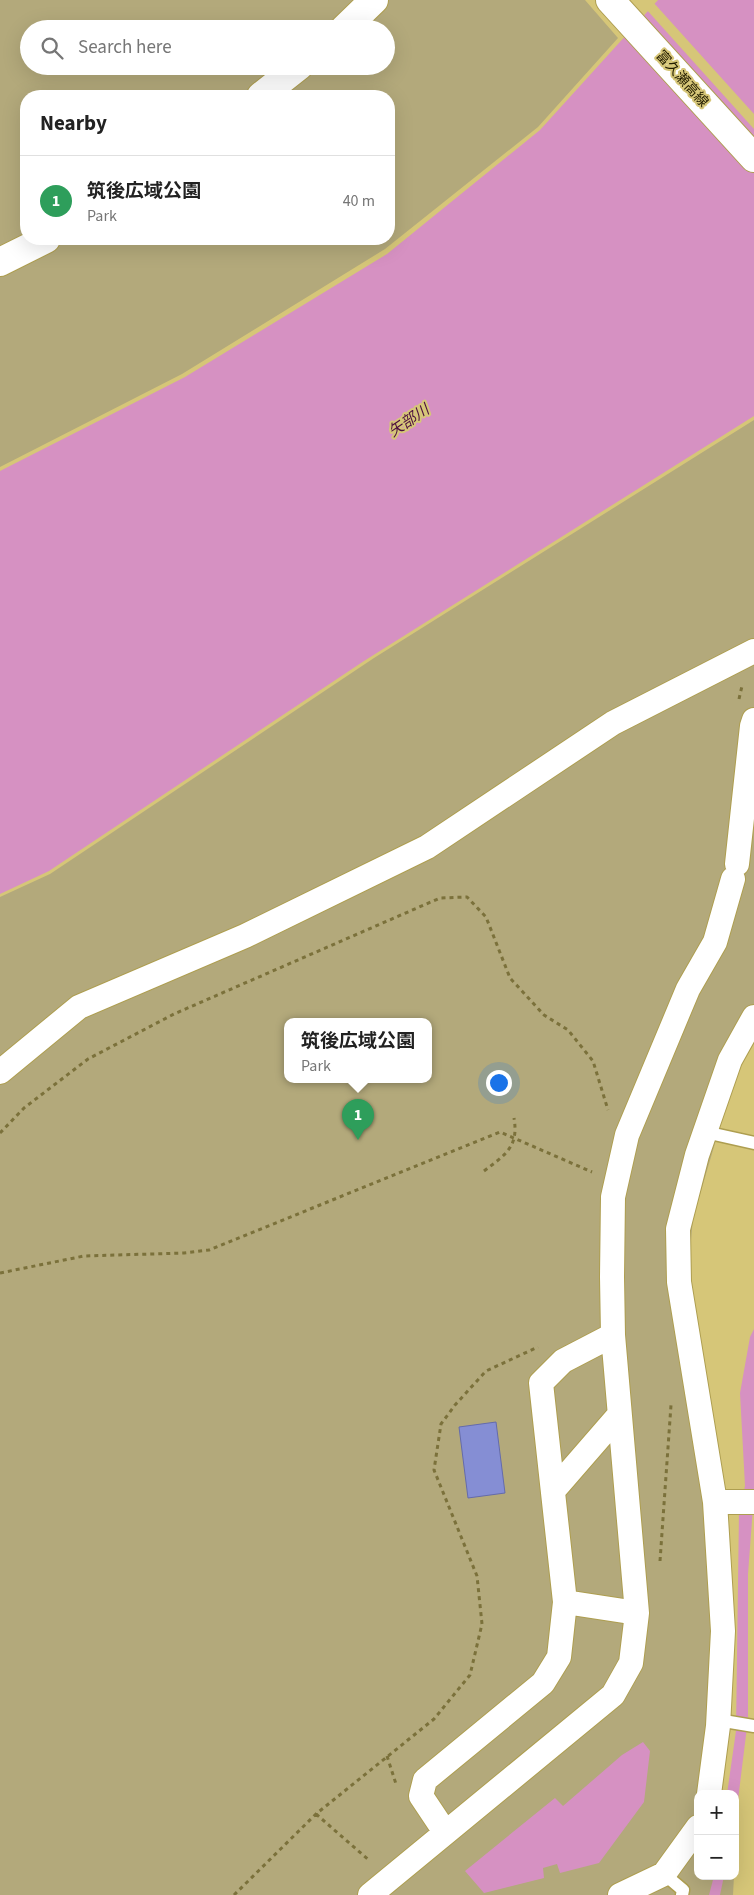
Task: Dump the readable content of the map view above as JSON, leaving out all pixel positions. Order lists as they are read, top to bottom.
{
  "streets": {
    "main road": ["富久瀬高線"]
  },
  "water": ["矢部川"],
  "page": {
    "search": "Search here",
    "heading": "Nearby",
    "list": [
      {
        "mark": "1",
        "name": "筑後広域公園",
        "note": "Park",
        "value": "40 m"
      }
    ],
    "popup": ["筑後広域公園", "Park"],
    "pins": "1",
    "map_buttons": ["+", "−"]
  }
}
